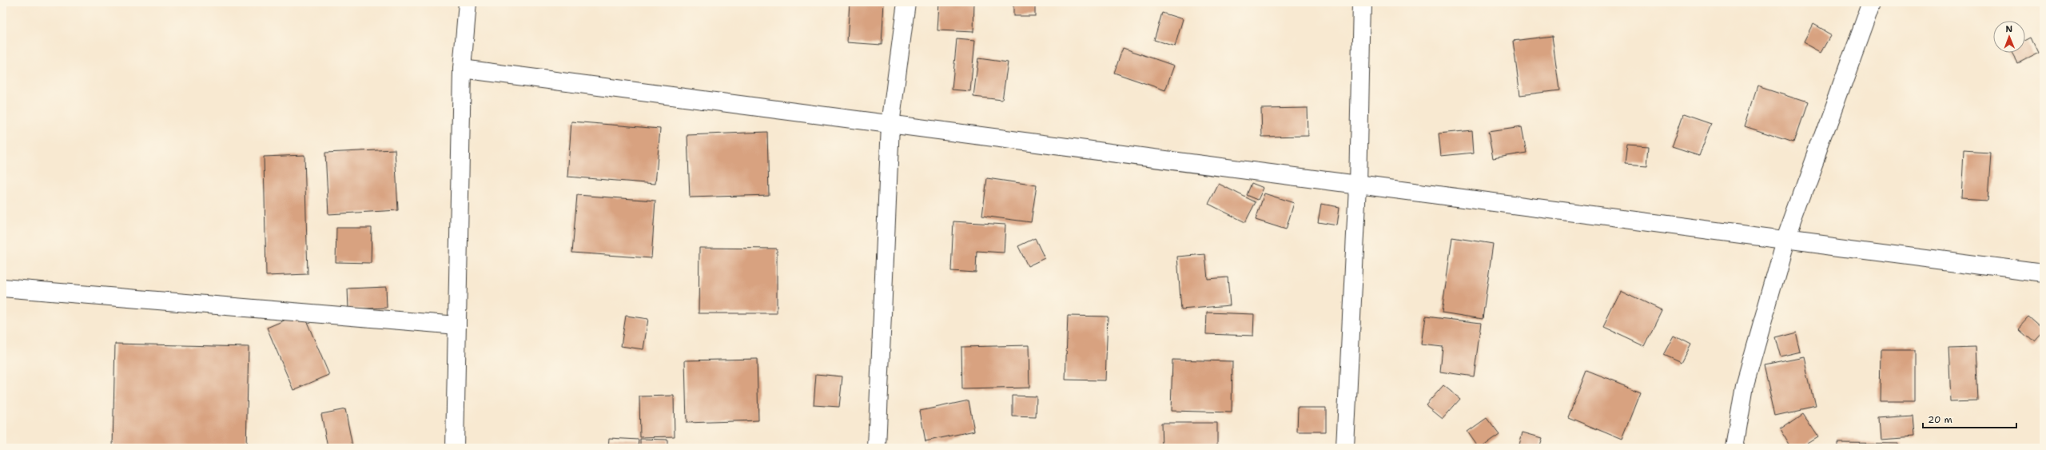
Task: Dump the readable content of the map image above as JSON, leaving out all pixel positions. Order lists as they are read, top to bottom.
{
  "scale_bar": "20 m",
  "north": "top"
}
